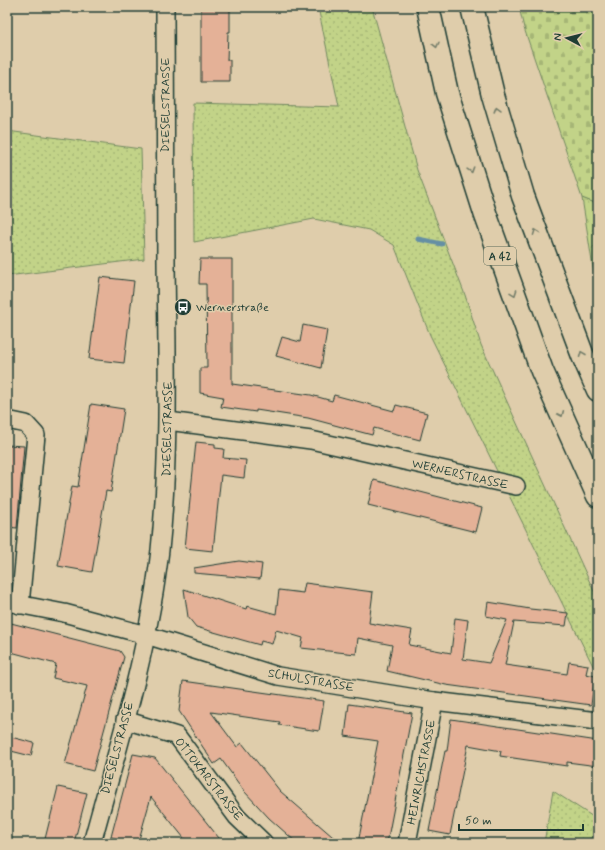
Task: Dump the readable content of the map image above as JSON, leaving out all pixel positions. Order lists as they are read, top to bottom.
{
  "streets": {
    "highway": ["A 42"],
    "street": [
      "DIESELSTRASSE",
      "WERNERSTRASSE",
      "SCHULSTRASSE",
      "HEINRICHSTRASSE",
      "OTTOKARSTRASSE"
    ]
  },
  "crossings": [
    ["DIESELSTRASSE", "WERNERSTRASSE"],
    ["DIESELSTRASSE", "SCHULSTRASSE"],
    ["DIESELSTRASSE", "OTTOKARSTRASSE"],
    ["SCHULSTRASSE", "HEINRICHSTRASSE"]
  ],
  "places": {
    "bus stop": ["Wernerstraße"]
  },
  "scale_bar": "50 m",
  "north": "left"
}
